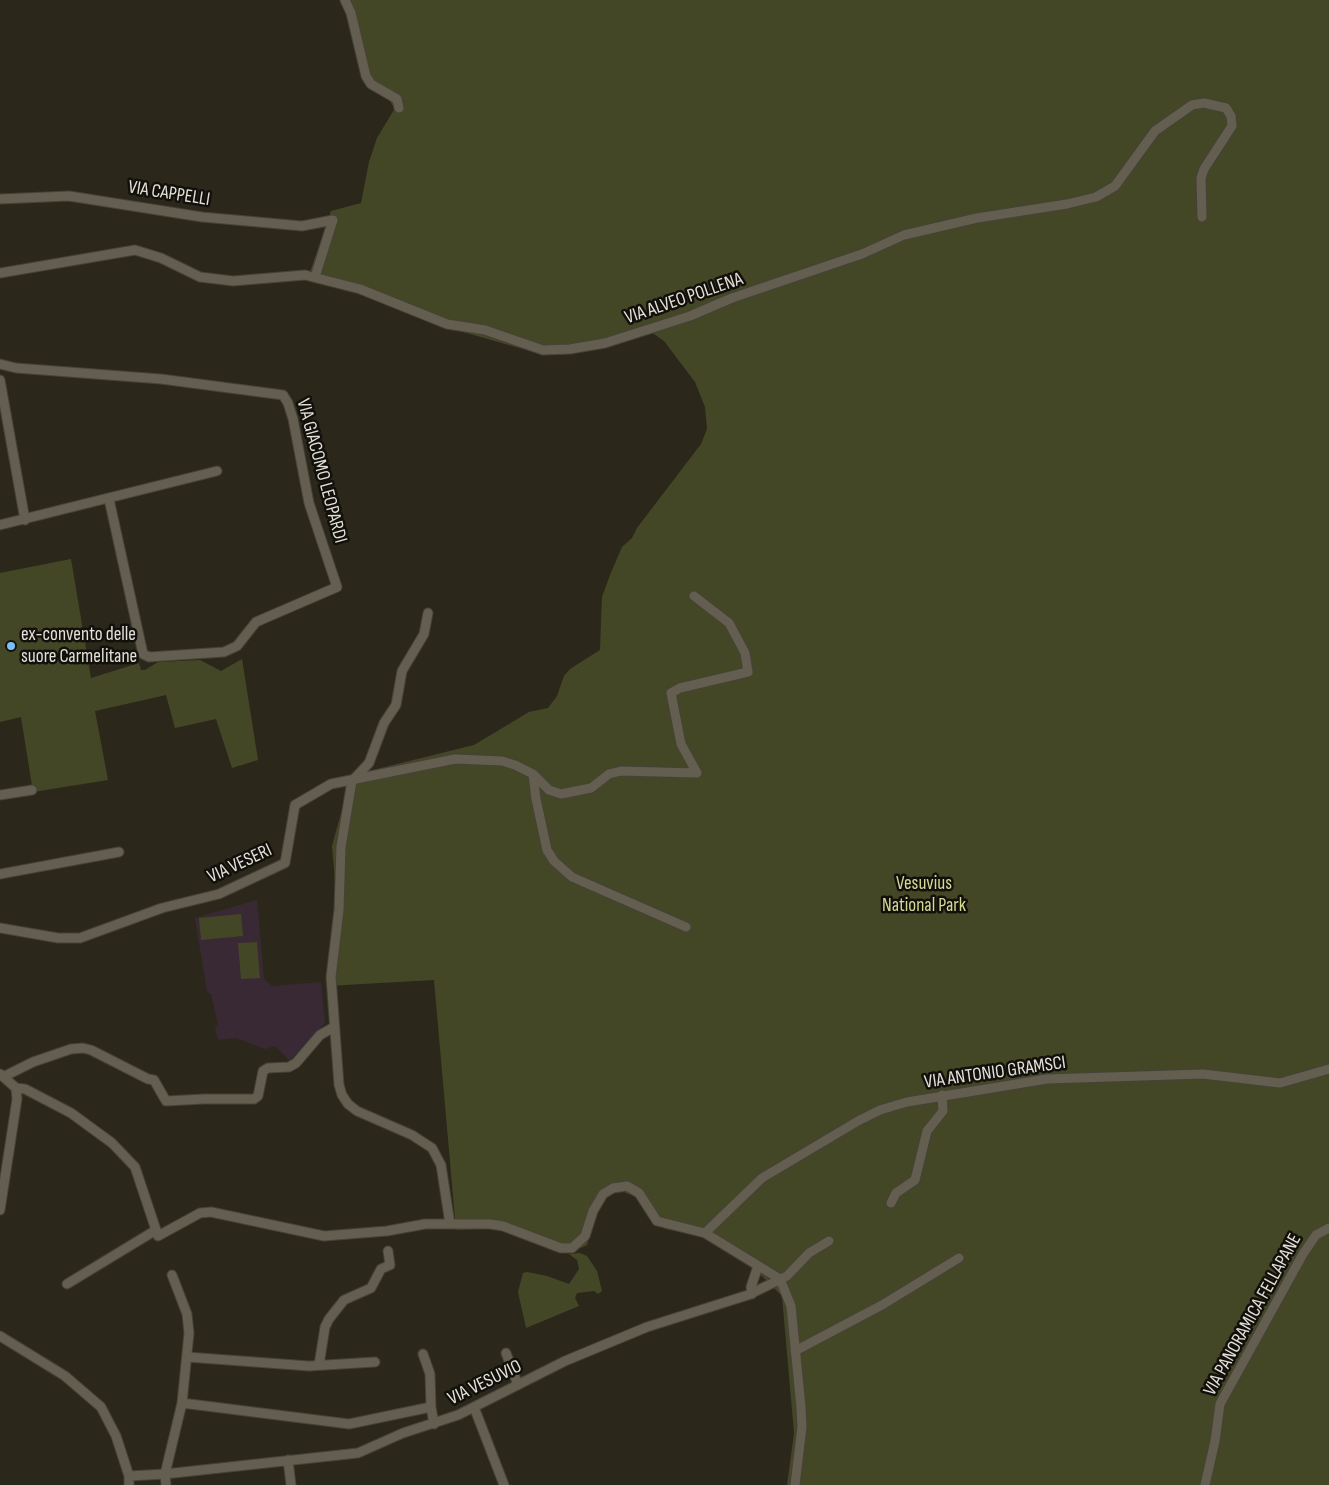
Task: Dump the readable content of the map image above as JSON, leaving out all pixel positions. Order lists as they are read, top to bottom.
{
  "streets": {
    "street": [
      "VIA CAPPELLI",
      "VIA ALVEO POLLENA",
      "VIA GIACOMO LEOPARDI",
      "VIA VESERI",
      "VIA ANTONIO GRAMSCI",
      "VIA PANORAMICA FELLAPANE",
      "VIA VESUVIO"
    ]
  },
  "crossings": [
    ["VIA CAPPELLI", "VIA ALVEO POLLENA"]
  ],
  "parks": ["Vesuvius National Park"],
  "places": ["ex-convento delle suore Carmelitane"]
}
